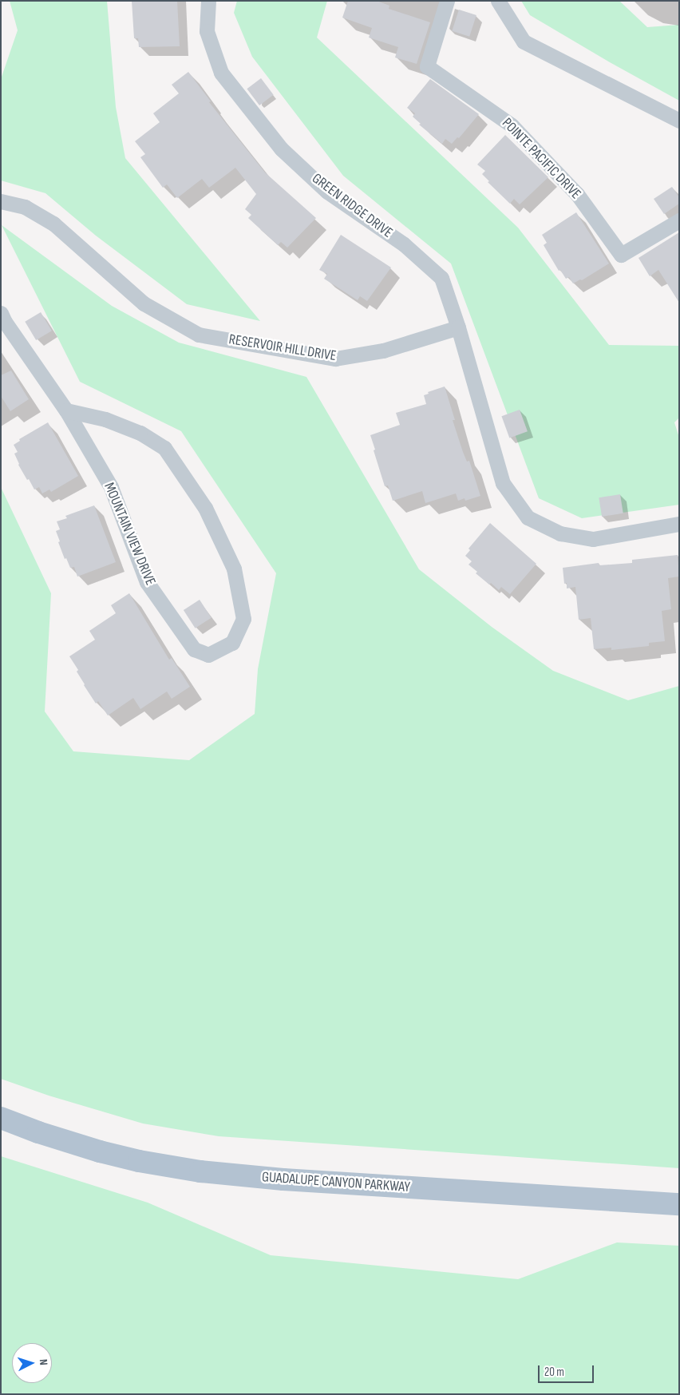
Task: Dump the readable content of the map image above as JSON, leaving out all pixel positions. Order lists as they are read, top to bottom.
{
  "streets": {
    "main road": ["GUADALUPE CANYON PARKWAY"],
    "street": [
      "POINTE PACIFIC DRIVE",
      "GREEN RIDGE DRIVE",
      "RESERVOIR HILL DRIVE",
      "MOUNTAIN VIEW DRIVE"
    ]
  },
  "crossings": [
    ["GREEN RIDGE DRIVE", "RESERVOIR HILL DRIVE"]
  ],
  "scale_bar": "20 m",
  "north": "right"
}
